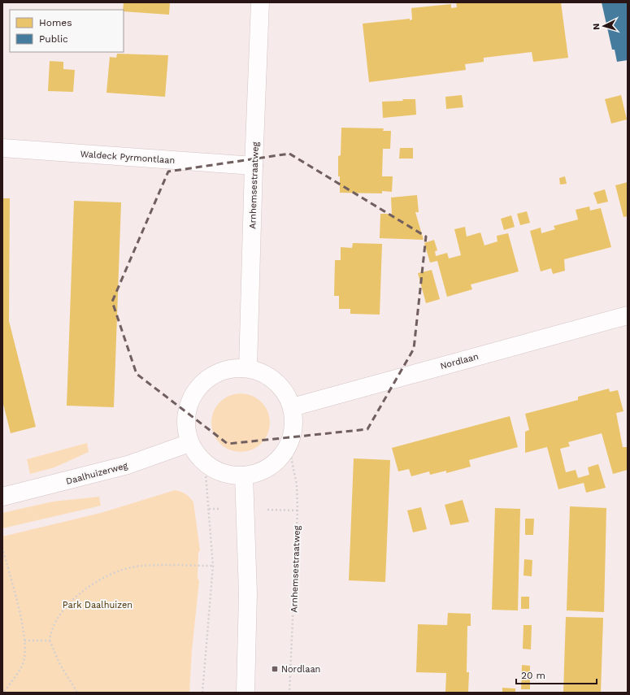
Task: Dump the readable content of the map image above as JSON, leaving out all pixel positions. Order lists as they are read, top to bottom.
{
  "streets": {
    "main road": [
      "Waldeck Pyrmontlaan",
      "Arnhemsestraatweg",
      "Nordlaan",
      "Daalhuizerweg"
    ]
  },
  "crossings": [
    ["Waldeck Pyrmontlaan", "Arnhemsestraatweg"],
    ["Arnhemsestraatweg", "Nordlaan"],
    ["Arnhemsestraatweg", "Daalhuizerweg"],
    ["Nordlaan", "Daalhuizerweg"]
  ],
  "parks": ["Park Daalhuizen"],
  "places": {
    "transit": ["Nordlaan"]
  },
  "legend": ["Homes", "Public"],
  "scale_bar": "20 m",
  "north": "left"
}
